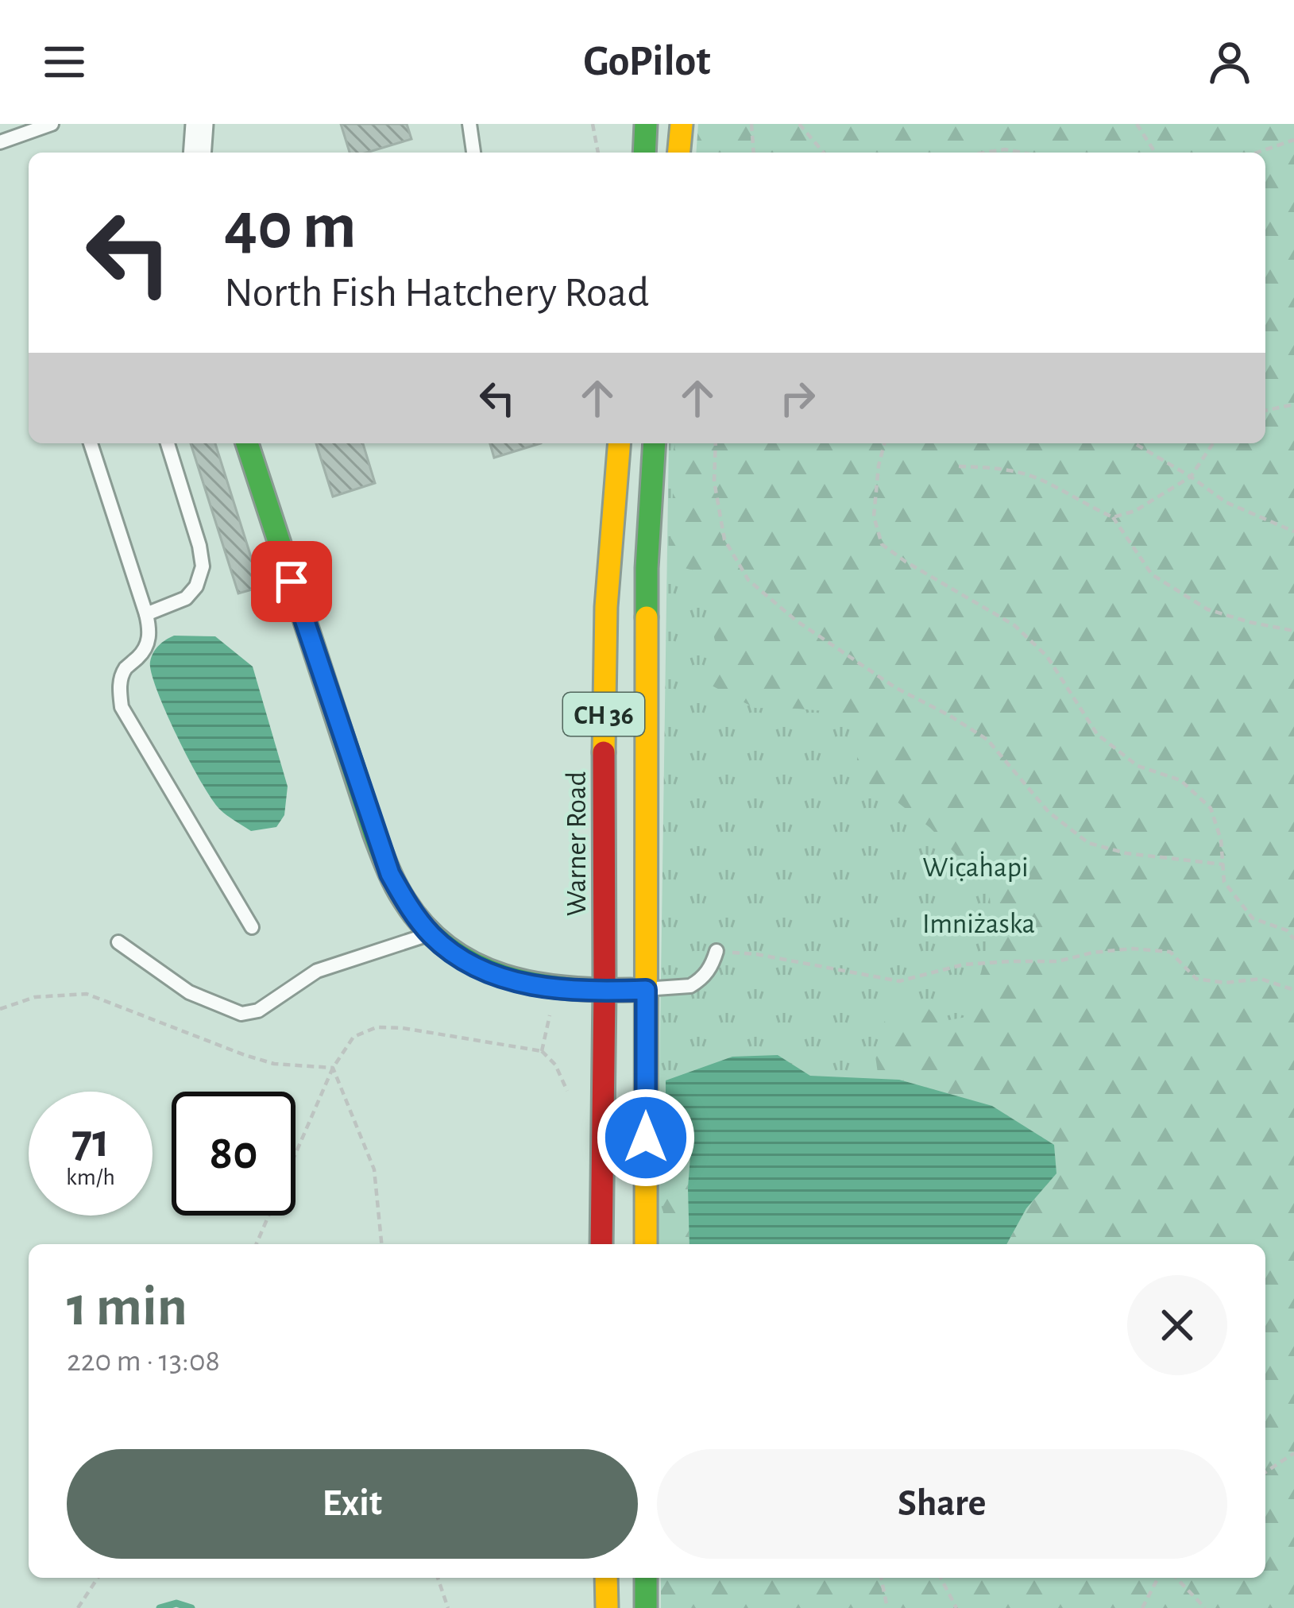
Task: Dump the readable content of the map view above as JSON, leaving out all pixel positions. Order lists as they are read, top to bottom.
{
  "streets": {
    "main road": ["CH 36", "Warner Road"]
  },
  "parks": ["Wic̣aḣapi", "Imniżaska"],
  "page": {
    "header": "GoPilot",
    "turn": ["40 m", "North Fish Hatchery Road"],
    "speed": "71 km/h",
    "limit": "80",
    "heading": ["1 min", "220 m · 13:08"],
    "buttons": ["Exit", "Share"]
  }
}
